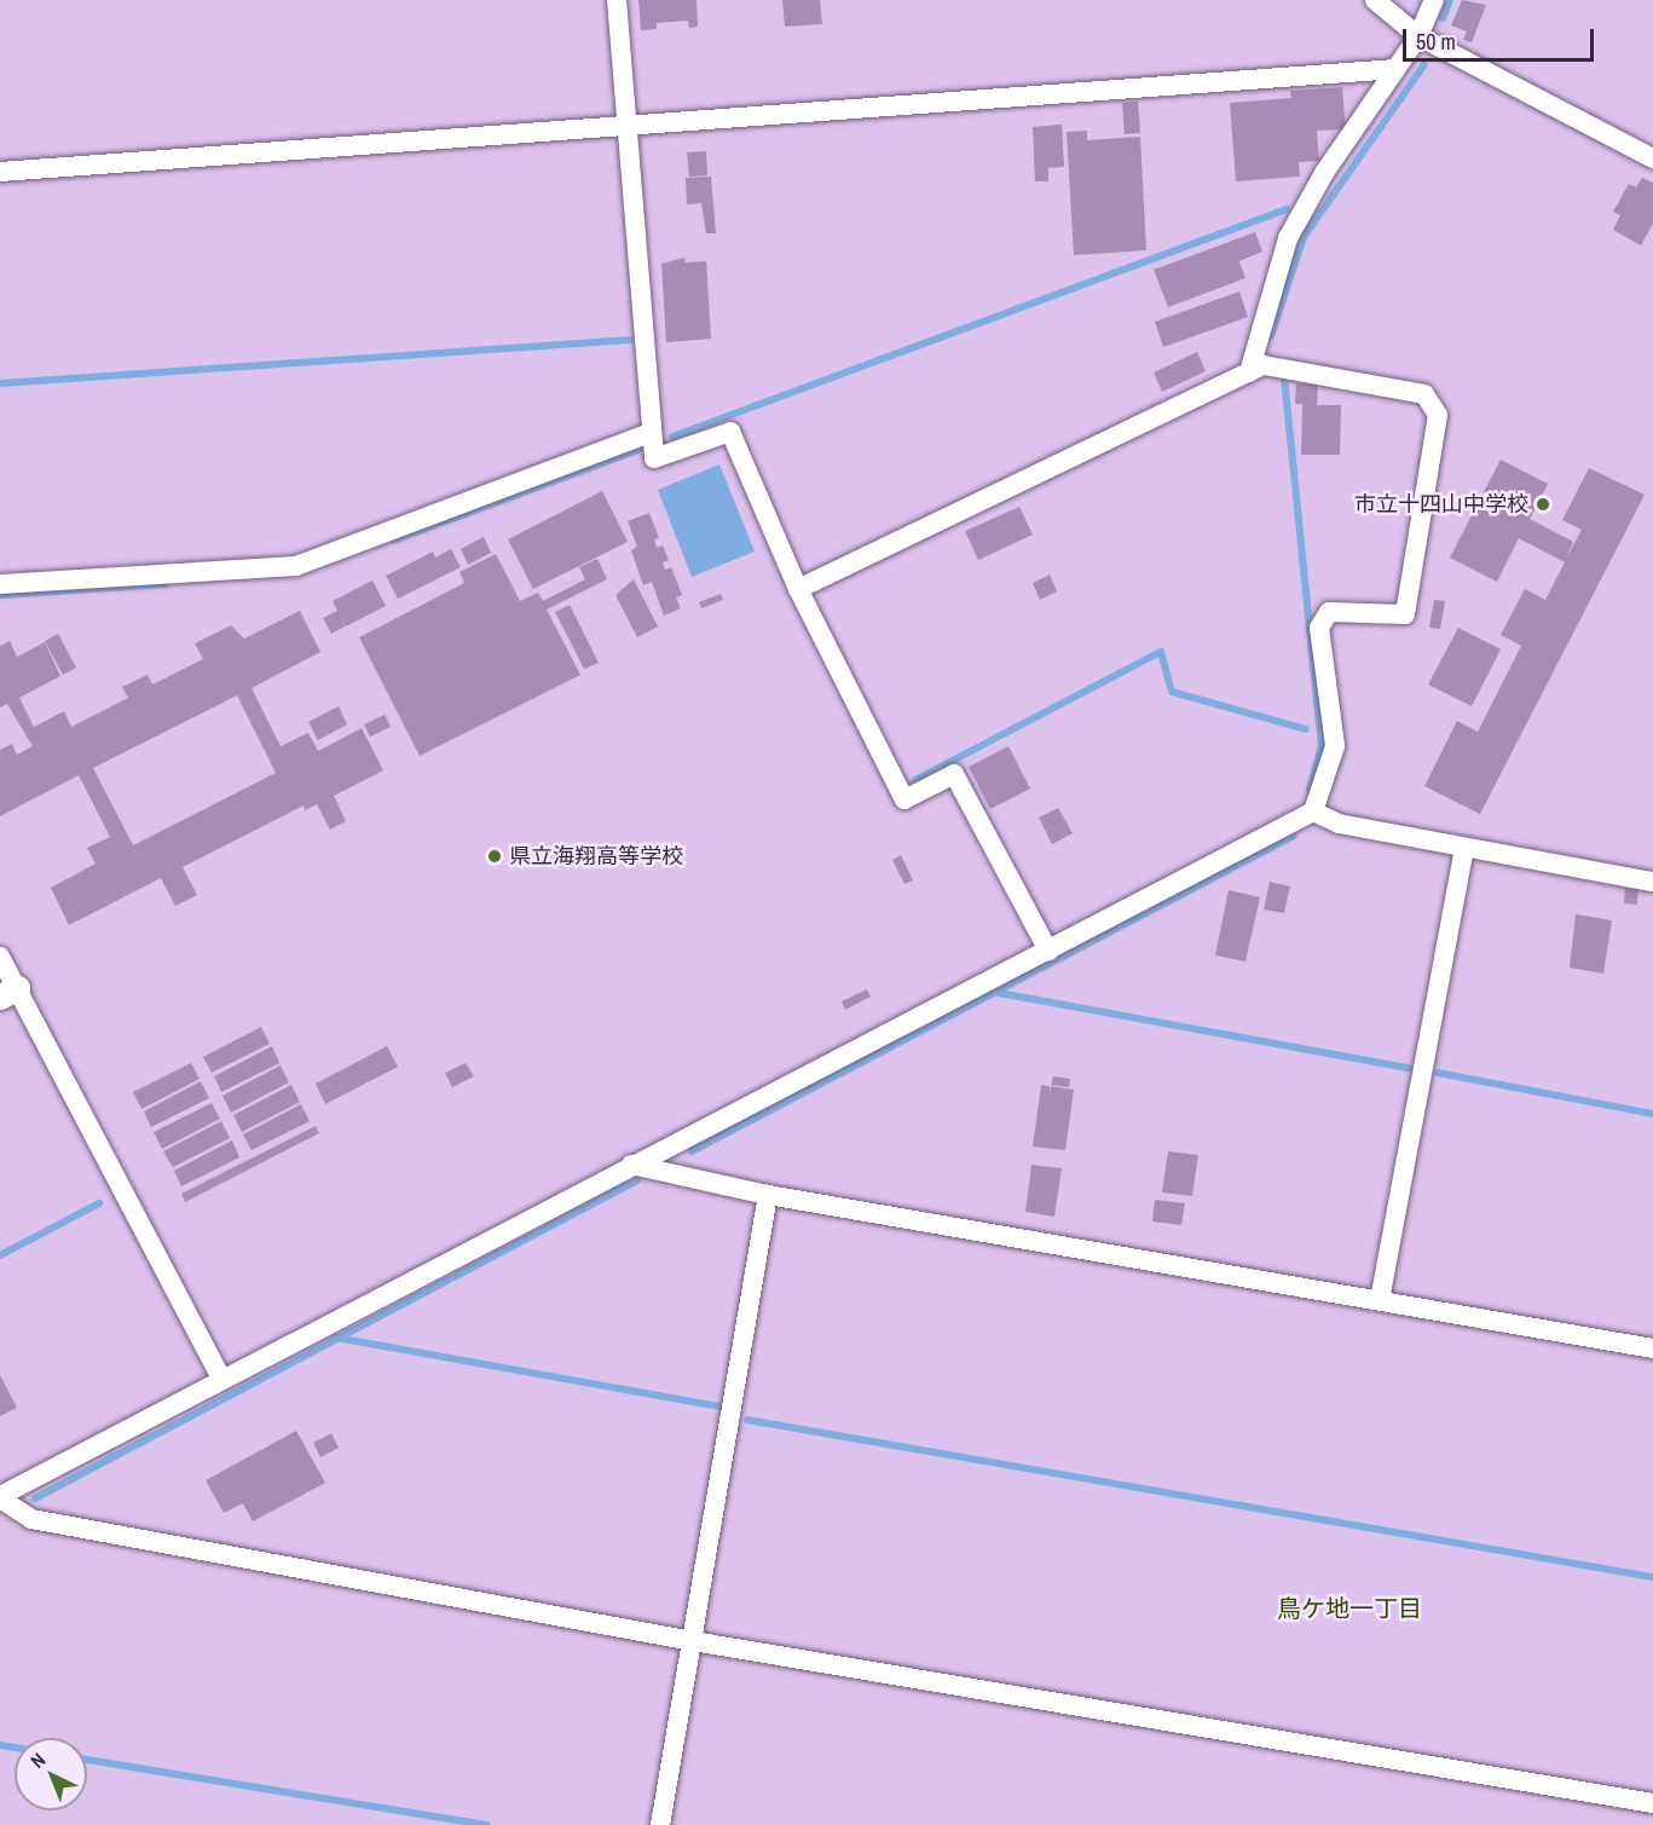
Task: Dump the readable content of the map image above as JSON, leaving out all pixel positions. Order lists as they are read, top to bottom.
{
  "districts": ["鳥ケ地一丁目"],
  "places": ["市立十四山中学校", "県立海翔高等学校"],
  "scale_bar": "50 m",
  "north": "top left"
}
